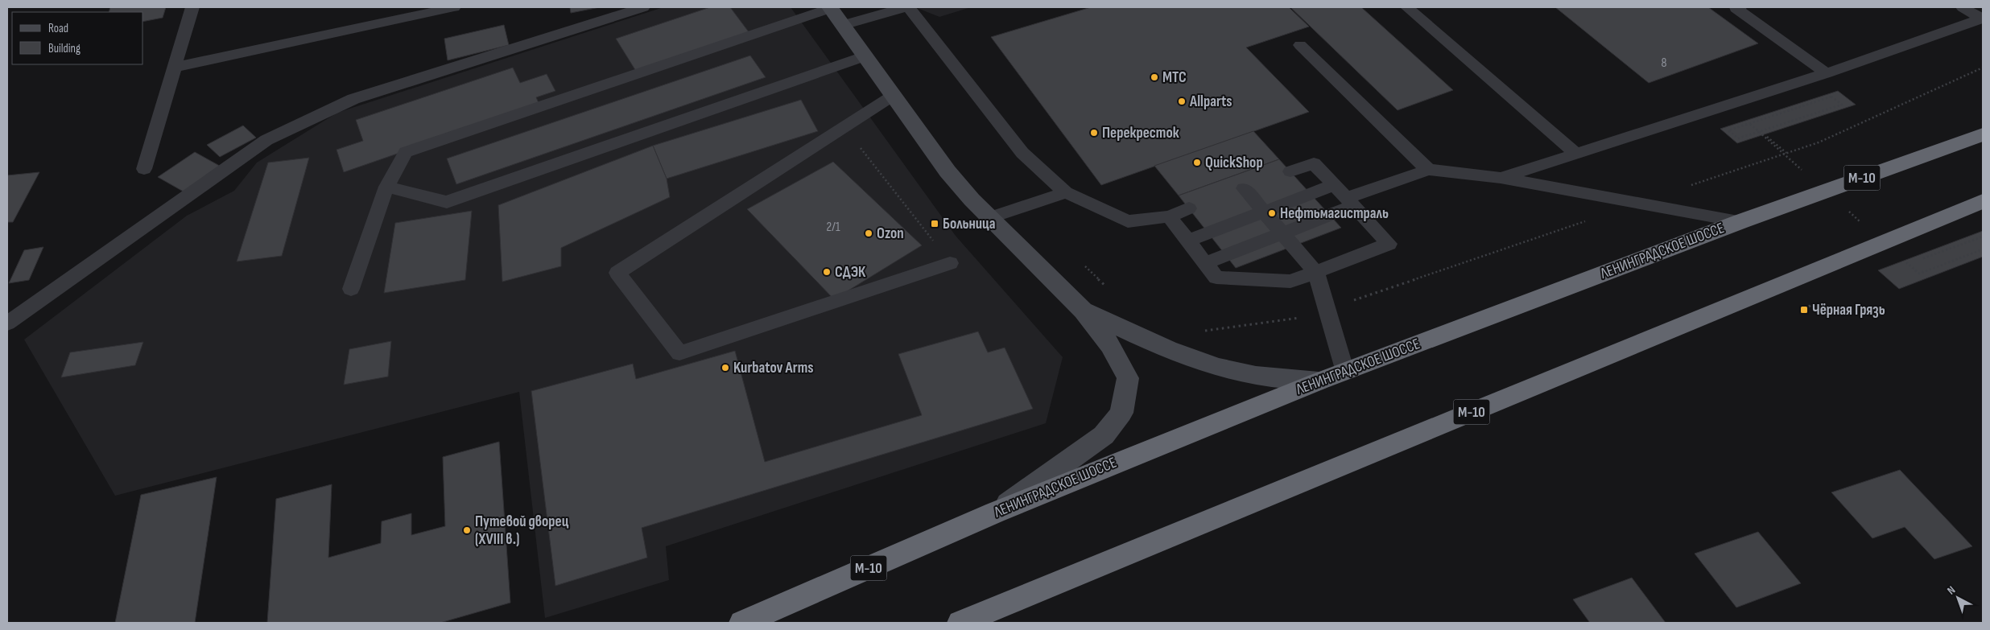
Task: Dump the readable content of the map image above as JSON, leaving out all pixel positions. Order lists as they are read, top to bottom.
{
  "streets": {
    "highway": ["М-10", "ЛЕНИНГРАДСКОЕ ШОССЕ"]
  },
  "places": {
    "other": [
      "МТС",
      "Allparts",
      "Перекресток",
      "QuickShop",
      "Нефтьмагистраль",
      "Ozon",
      "СДЭК",
      "Kurbatov Arms",
      "Путевой дворец (XVIII в.)"
    ],
    "transit": ["Больница", "Чёрная Грязь"]
  },
  "house_numbers": ["8", "2/1"],
  "legend": ["Road", "Building"],
  "north": "top left"
}
